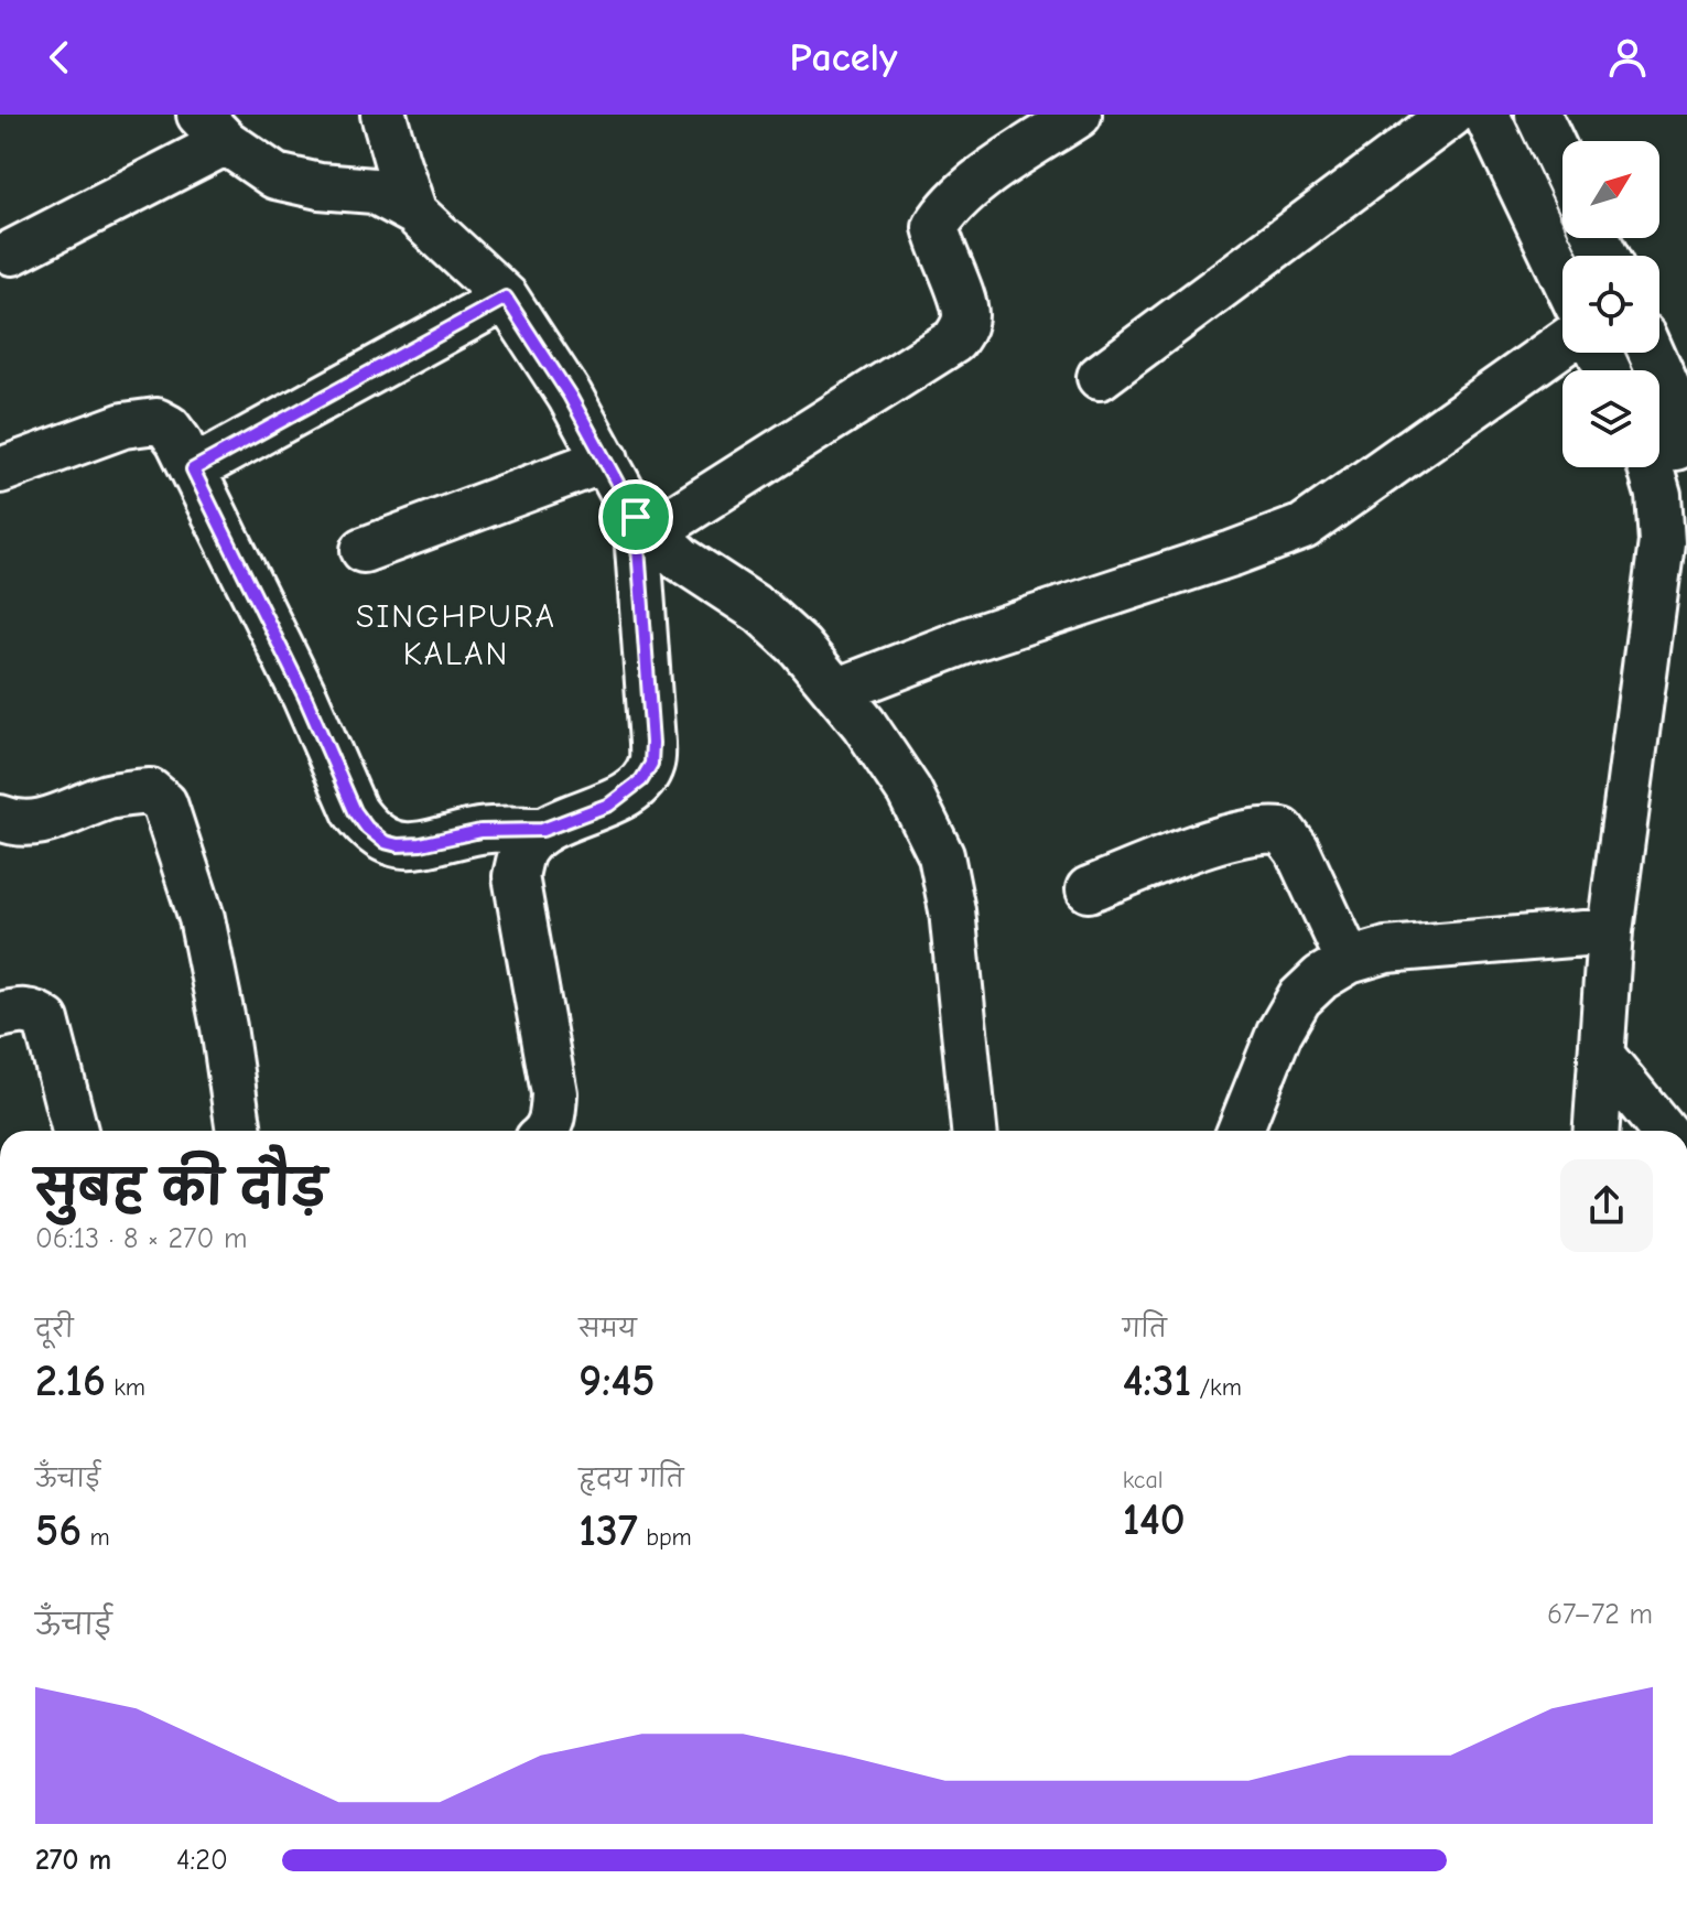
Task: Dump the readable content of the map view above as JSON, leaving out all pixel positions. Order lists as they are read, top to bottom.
{
  "districts": ["SINGHPURA KALAN"],
  "north": "top right",
  "page": {
    "header": "Pacely",
    "heading": ["सुबह की दौड़", "06:13 · 8 × 270 m"],
    "stats": [
      ["दूरी", "2.16 km"],
      ["समय", "9:45"],
      ["गति", "4:31 /km"],
      ["ऊँचाई", "56 m"],
      ["हृदय गति", "137 bpm"],
      ["kcal", "140"]
    ],
    "chart": ["ऊँचाई", "67–72 m"],
    "list": [
      {
        "name": "270 m",
        "note": "4:20"
      }
    ]
  }
}
